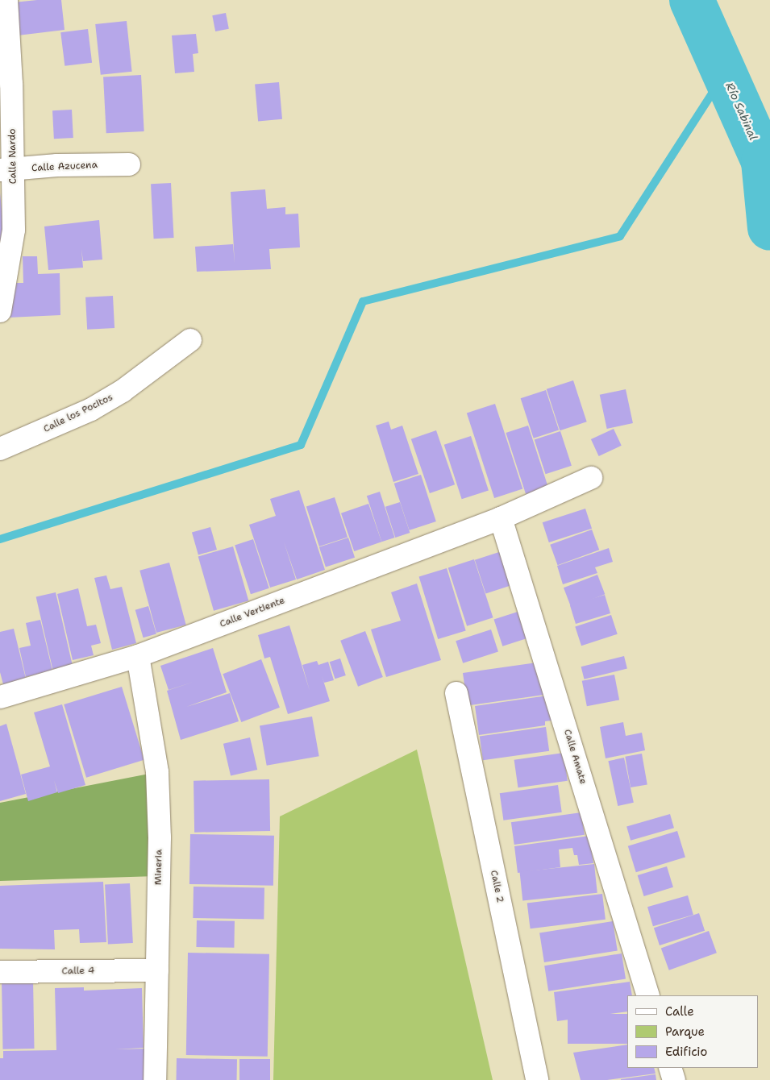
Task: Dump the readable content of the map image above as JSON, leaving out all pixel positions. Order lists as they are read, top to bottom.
{
  "streets": {
    "street": [
      "Calle Nardo",
      "Calle Azucena",
      "Calle los Pocitos",
      "Calle Vertiente",
      "Calle Amate",
      "Mineria",
      "Calle 2",
      "Calle 4"
    ]
  },
  "crossings": [
    ["Calle Nardo", "Calle Azucena"],
    ["Calle Vertiente", "Calle Amate"],
    ["Calle Vertiente", "Mineria"],
    ["Mineria", "Calle 4"]
  ],
  "water": ["Río Sabinal"],
  "legend": ["Calle", "Parque", "Edificio"]
}
